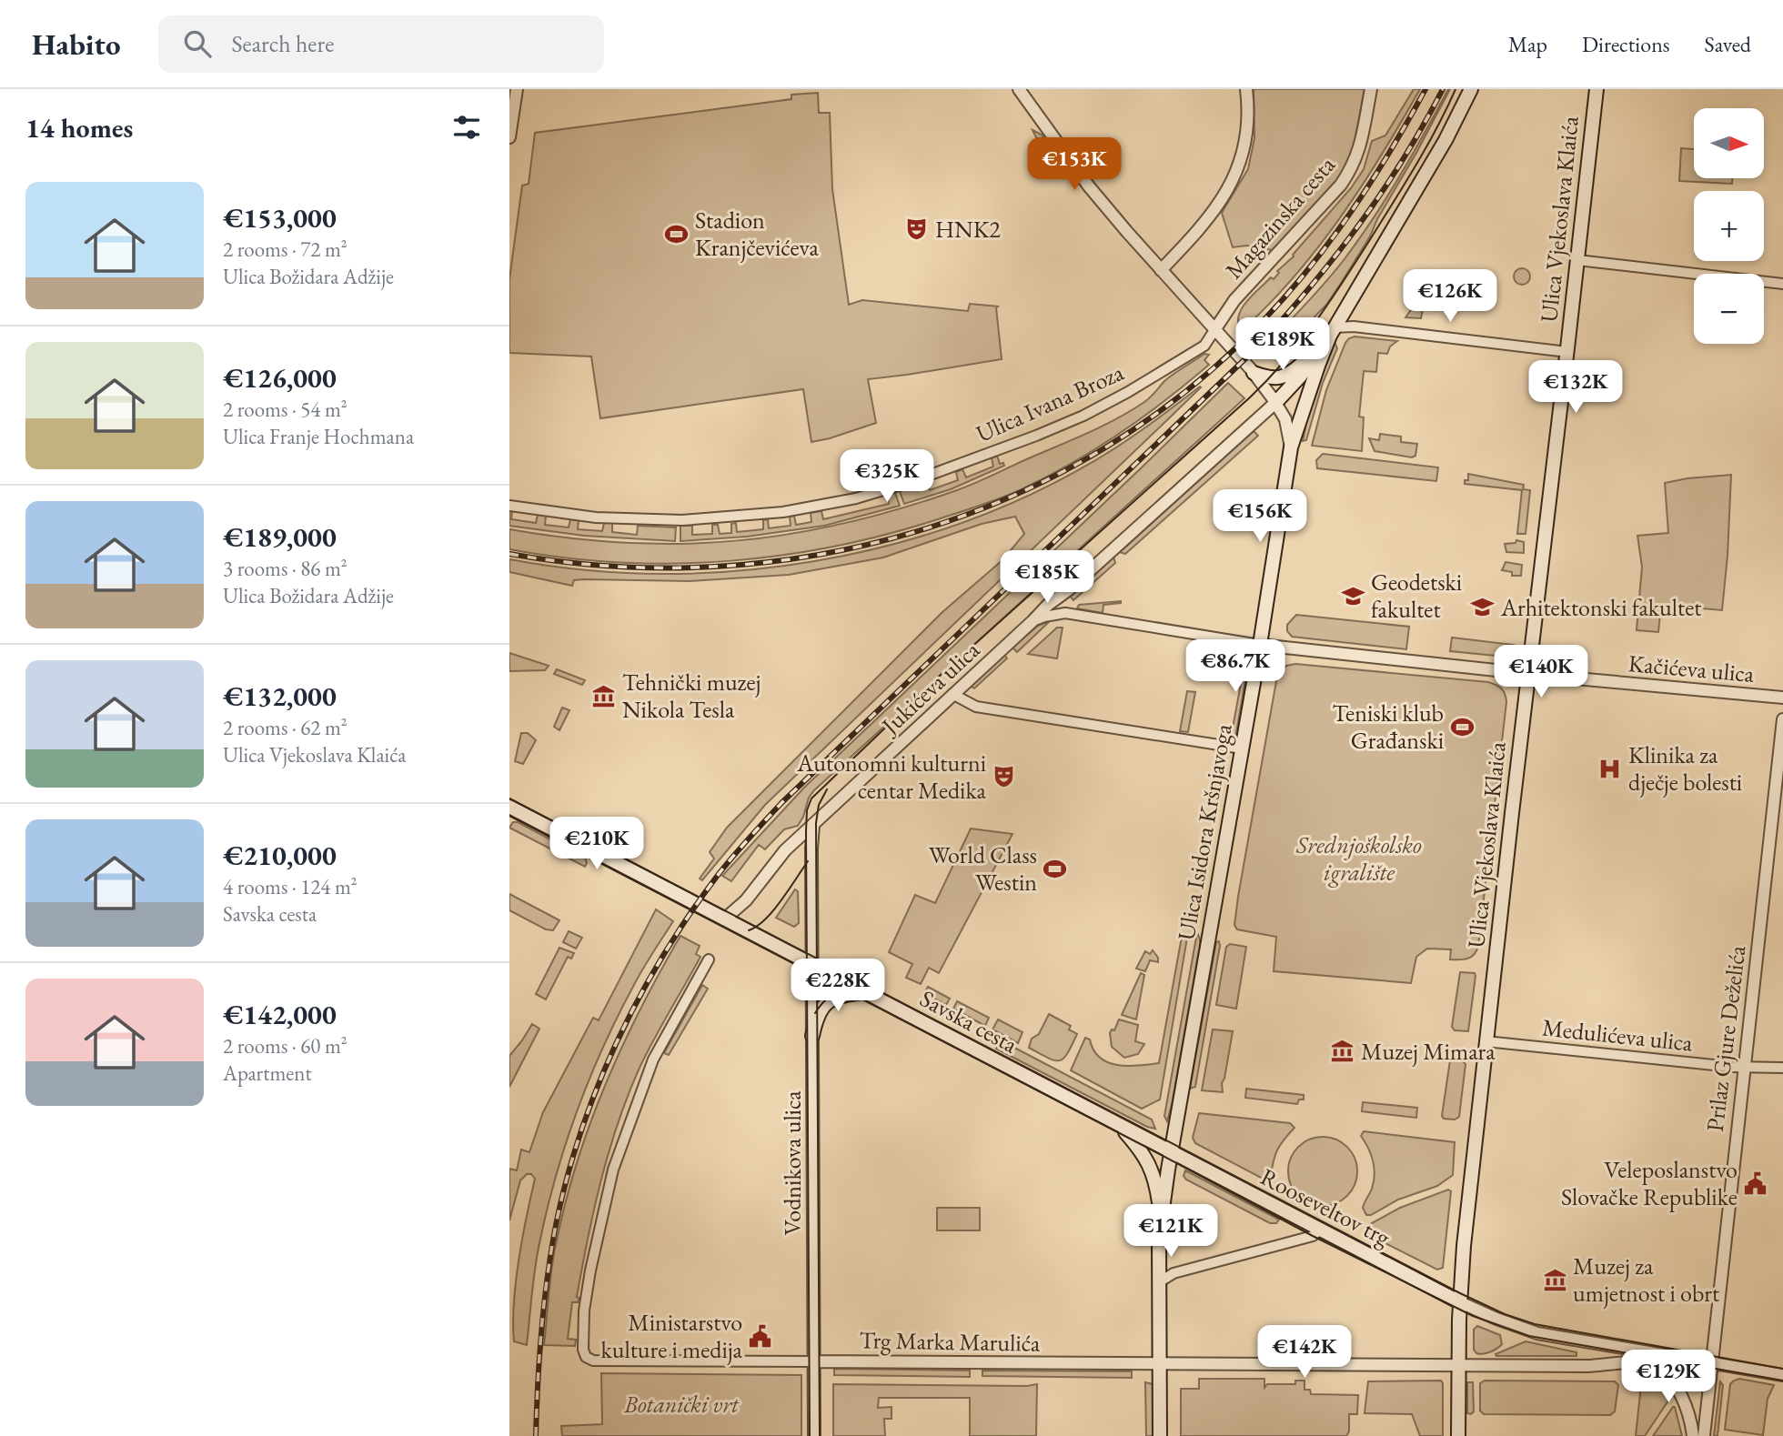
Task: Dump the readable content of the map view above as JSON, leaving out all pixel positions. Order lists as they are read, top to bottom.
{
  "streets": {
    "main road": [
      "Ulica Vjekoslava Klaića",
      "Ulica Isidora Kršnjavoga",
      "Savska cesta",
      "Rooseveltov trg"
    ],
    "street": [
      "Magazinska cesta",
      "Ulica Ivana Broza",
      "Kačićeva ulica",
      "Jukićeva ulica",
      "Medulićeva ulica",
      "Prilaz Gjure Deželića",
      "Vodnikova ulica",
      "Trg Marka Marulića"
    ]
  },
  "crossings": [
    ["Magazinska cesta", "Ulica Ivana Broza"],
    ["Ulica Vjekoslava Klaića", "Kačićeva ulica"],
    ["Ulica Vjekoslava Klaića", "Medulićeva ulica"],
    ["Ulica Vjekoslava Klaića", "Rooseveltov trg"],
    ["Ulica Vjekoslava Klaića", "Trg Marka Marulića"],
    ["Kačićeva ulica", "Jukićeva ulica"],
    ["Kačićeva ulica", "Ulica Isidora Kršnjavoga"],
    ["Jukićeva ulica", "Savska cesta"],
    ["Ulica Isidora Kršnjavoga", "Savska cesta"],
    ["Ulica Isidora Kršnjavoga", "Rooseveltov trg"],
    ["Savska cesta", "Vodnikova ulica"],
    ["Savska cesta", "Rooseveltov trg"],
    ["Medulićeva ulica", "Prilaz Gjure Deželića"],
    ["Vodnikova ulica", "Trg Marka Marulića"]
  ],
  "parks": ["Srednjoškolsko igralište", "Botanički vrt"],
  "places": {
    "theatre": ["HNK2", "Autonomni kulturni centar Medika"],
    "sports": ["Stadion Kranjčevićeva", "Teniski klub Građanski", "World Class Westin"],
    "school or university": ["Geodetski fakultet", "Arhitektonski fakultet"],
    "museum": ["Tehnički muzej Nikola Tesla", "Muzej Mimara", "Muzej za umjetnost i obrt"],
    "hospital": ["Klinika za dječje bolesti"],
    "public building": ["Veleposlanstvo Slovačke Republike", "Ministarstvo kulture i medija"]
  },
  "north": "right",
  "page": {
    "header": "Habito",
    "search": "Search here",
    "nav": ["Map", "Directions", "Saved"],
    "heading": "14 homes",
    "map_buttons": ["+", "−"],
    "price": [
      "€153K",
      "€126K",
      "€189K",
      "€132K",
      "€325K",
      "€156K",
      "€185K",
      "€86.7K",
      "€140K",
      "€210K",
      "€228K",
      "€121K",
      "€142K",
      "€129K"
    ],
    "list": [
      {
        "name": "€153,000",
        "note": "2 rooms · 72 m² · Ulica Božidara Adžije"
      },
      {
        "name": "€126,000",
        "note": "2 rooms · 54 m² · Ulica Franje Hochmana"
      },
      {
        "name": "€189,000",
        "note": "3 rooms · 86 m² · Ulica Božidara Adžije"
      },
      {
        "name": "€132,000",
        "note": "2 rooms · 62 m² · Ulica Vjekoslava Klaića"
      },
      {
        "name": "€210,000",
        "note": "4 rooms · 124 m² · Savska cesta"
      },
      {
        "name": "€142,000",
        "note": "2 rooms · 60 m² · Apartment"
      }
    ]
  }
}
